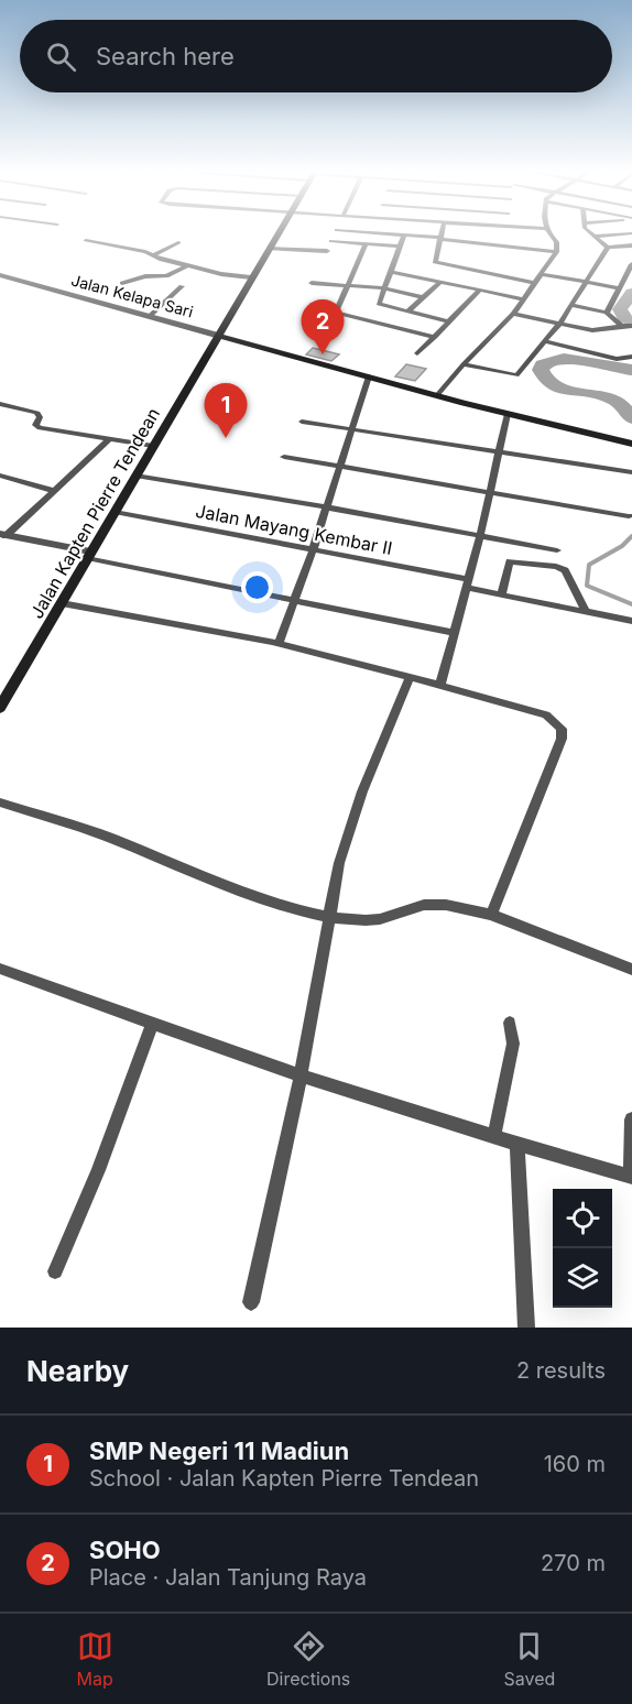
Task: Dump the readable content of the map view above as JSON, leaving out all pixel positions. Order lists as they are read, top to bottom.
{
  "streets": {
    "main road": ["Jalan Kapten Pierre Tendean"],
    "street": ["Jalan Kelapa Sari", "Jalan Mayang Kembar II"]
  },
  "crossings": [
    ["Jalan Kelapa Sari", "Jalan Kapten Pierre Tendean"],
    ["Jalan Kapten Pierre Tendean", "Jalan Mayang Kembar II"]
  ],
  "page": {
    "search": "Search here",
    "pins": ["2", "1"],
    "heading": ["Nearby", "2 results"],
    "list": [
      {
        "mark": "1",
        "name": "SMP Negeri 11 Madiun",
        "note": "School · Jalan Kapten Pierre Tendean",
        "value": "160 m"
      },
      {
        "mark": "2",
        "name": "SOHO",
        "note": "Place · Jalan Tanjung Raya",
        "value": "270 m"
      }
    ],
    "nav": ["Map", "Directions", "Saved"]
  }
}
